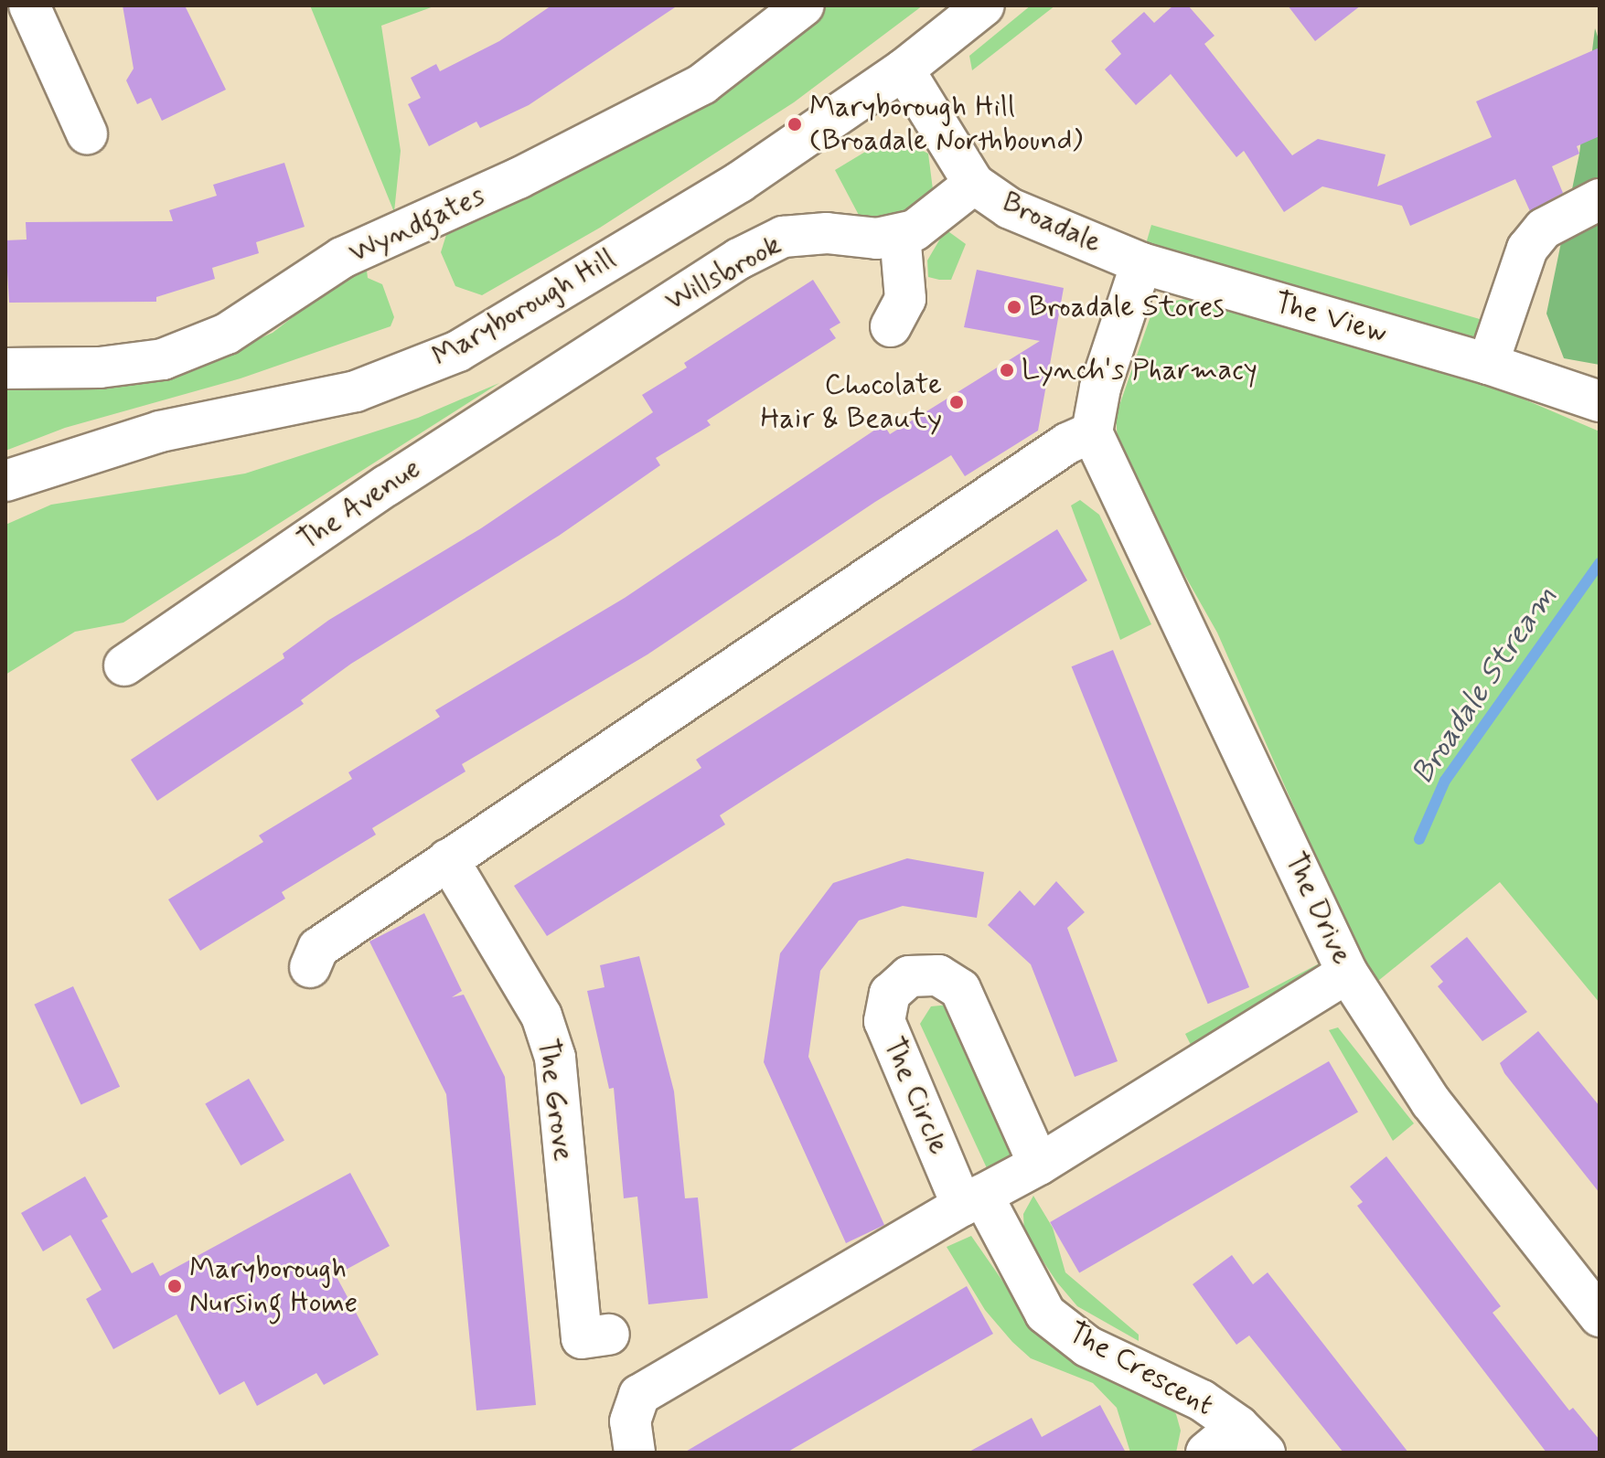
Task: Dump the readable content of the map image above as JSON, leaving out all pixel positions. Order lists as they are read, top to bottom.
{
  "streets": {
    "street": [
      "Broadale",
      "Wyndgates",
      "Willsbrook",
      "Maryborough Hill",
      "The View",
      "The Avenue",
      "The Drive",
      "The Circle",
      "The Grove",
      "The Crescent"
    ]
  },
  "crossings": [
    ["Broadale", "Willsbrook"],
    ["Broadale", "Maryborough Hill"],
    ["Broadale", "The View"],
    ["Willsbrook", "The Avenue"],
    ["The Circle", "The Crescent"]
  ],
  "water": ["Broadale Stream"],
  "places": [
    "Maryborough Hill (Broadale Northbound)",
    "Broadale Stores",
    "Lynch's Pharmacy",
    "Chocolate Hair & Beauty",
    "Maryborough Nursing Home"
  ]
}
